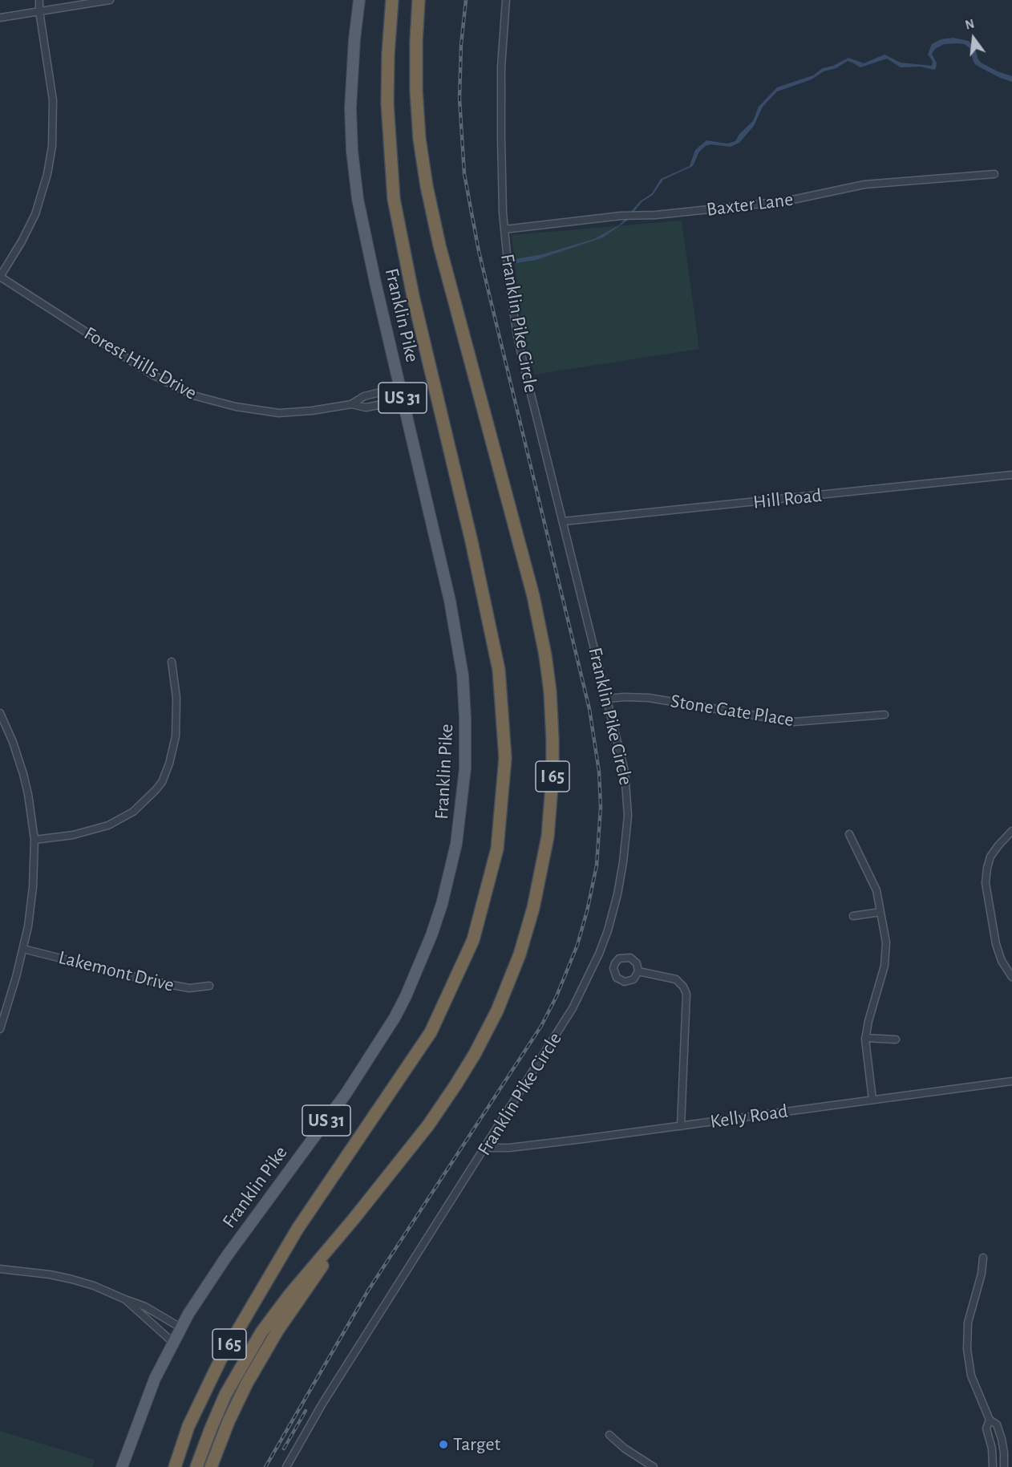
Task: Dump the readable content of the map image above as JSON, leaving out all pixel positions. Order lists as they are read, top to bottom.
{
  "streets": {
    "highway": ["I 65"],
    "main road": ["Franklin Pike", "US 31"],
    "street": [
      "Baxter Lane",
      "Franklin Pike Circle",
      "Forest Hills Drive",
      "Hill Road",
      "Stone Gate Place",
      "Lakemont Drive",
      "Kelly Road"
    ]
  },
  "crossings": [
    ["Baxter Lane", "Franklin Pike Circle"],
    ["Franklin Pike", "Forest Hills Drive"],
    ["Franklin Pike Circle", "Hill Road"],
    ["Franklin Pike Circle", "Stone Gate Place"],
    ["Franklin Pike Circle", "Kelly Road"]
  ],
  "places": ["Target"],
  "north": "top"
}
